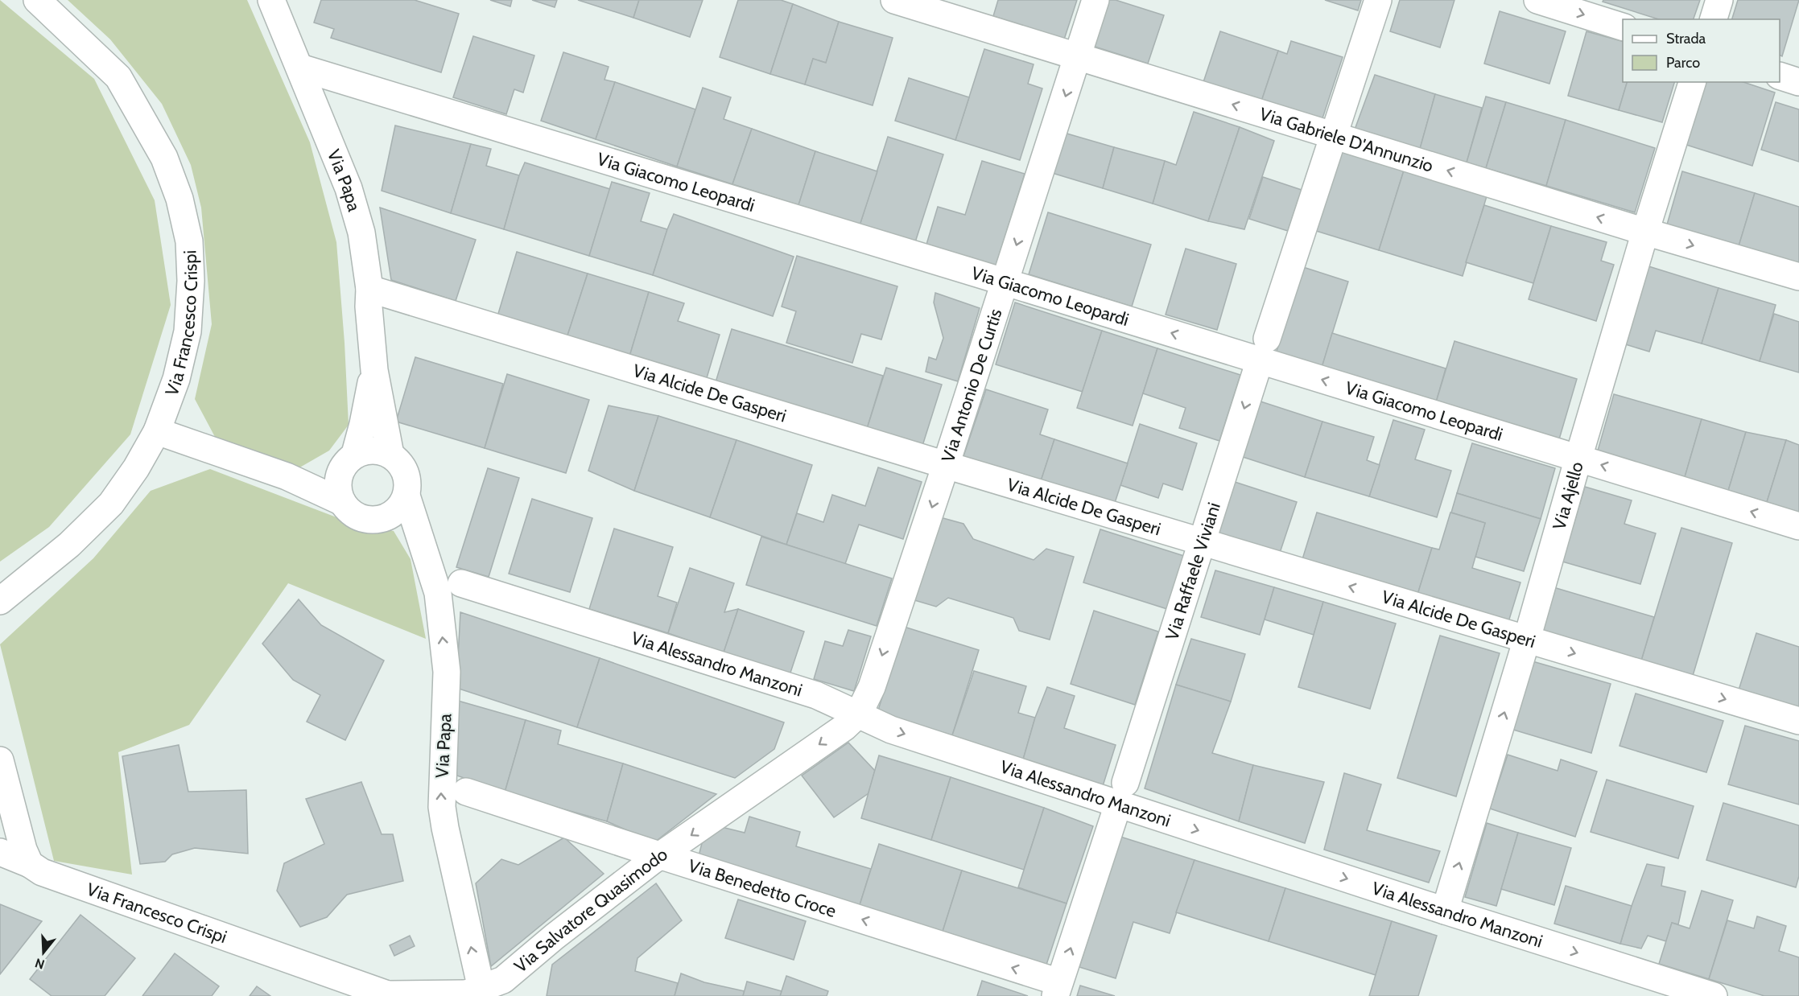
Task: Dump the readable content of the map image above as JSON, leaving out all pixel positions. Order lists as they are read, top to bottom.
{
  "streets": {
    "street": [
      "Via Gabriele D'Annunzio",
      "Via Papa",
      "Via Giacomo Leopardi",
      "Via Francesco Crispi",
      "Via Antonio De Curtis",
      "Via Alcide De Gasperi",
      "Via Ajello",
      "Via Raffaele Viviani",
      "Via Alessandro Manzoni",
      "Via Benedetto Croce",
      "Via Salvatore Quasimodo"
    ]
  },
  "crossings": [
    ["Via Gabriele D'Annunzio", "Via Antonio De Curtis"],
    ["Via Gabriele D'Annunzio", "Via Ajello"],
    ["Via Gabriele D'Annunzio", "Via Raffaele Viviani"],
    ["Via Papa", "Via Giacomo Leopardi"],
    ["Via Papa", "Via Francesco Crispi"],
    ["Via Papa", "Via Alcide De Gasperi"],
    ["Via Papa", "Via Salvatore Quasimodo"],
    ["Via Giacomo Leopardi", "Via Antonio De Curtis"],
    ["Via Giacomo Leopardi", "Via Ajello"],
    ["Via Giacomo Leopardi", "Via Raffaele Viviani"],
    ["Via Francesco Crispi", "Via Salvatore Quasimodo"],
    ["Via Antonio De Curtis", "Via Alcide De Gasperi"],
    ["Via Antonio De Curtis", "Via Alessandro Manzoni"],
    ["Via Antonio De Curtis", "Via Salvatore Quasimodo"],
    ["Via Alcide De Gasperi", "Via Ajello"],
    ["Via Alcide De Gasperi", "Via Raffaele Viviani"],
    ["Via Ajello", "Via Alessandro Manzoni"],
    ["Via Raffaele Viviani", "Via Alessandro Manzoni"],
    ["Via Raffaele Viviani", "Via Benedetto Croce"],
    ["Via Alessandro Manzoni", "Via Salvatore Quasimodo"],
    ["Via Benedetto Croce", "Via Salvatore Quasimodo"]
  ],
  "one_way": [
    "Via Papa",
    "Via Giacomo Leopardi",
    "Via Antonio De Curtis",
    "Via Alessandro Manzoni",
    "Via Benedetto Croce",
    "Via Salvatore Quasimodo"
  ],
  "legend": ["Strada", "Parco"],
  "north": "bottom"
}
